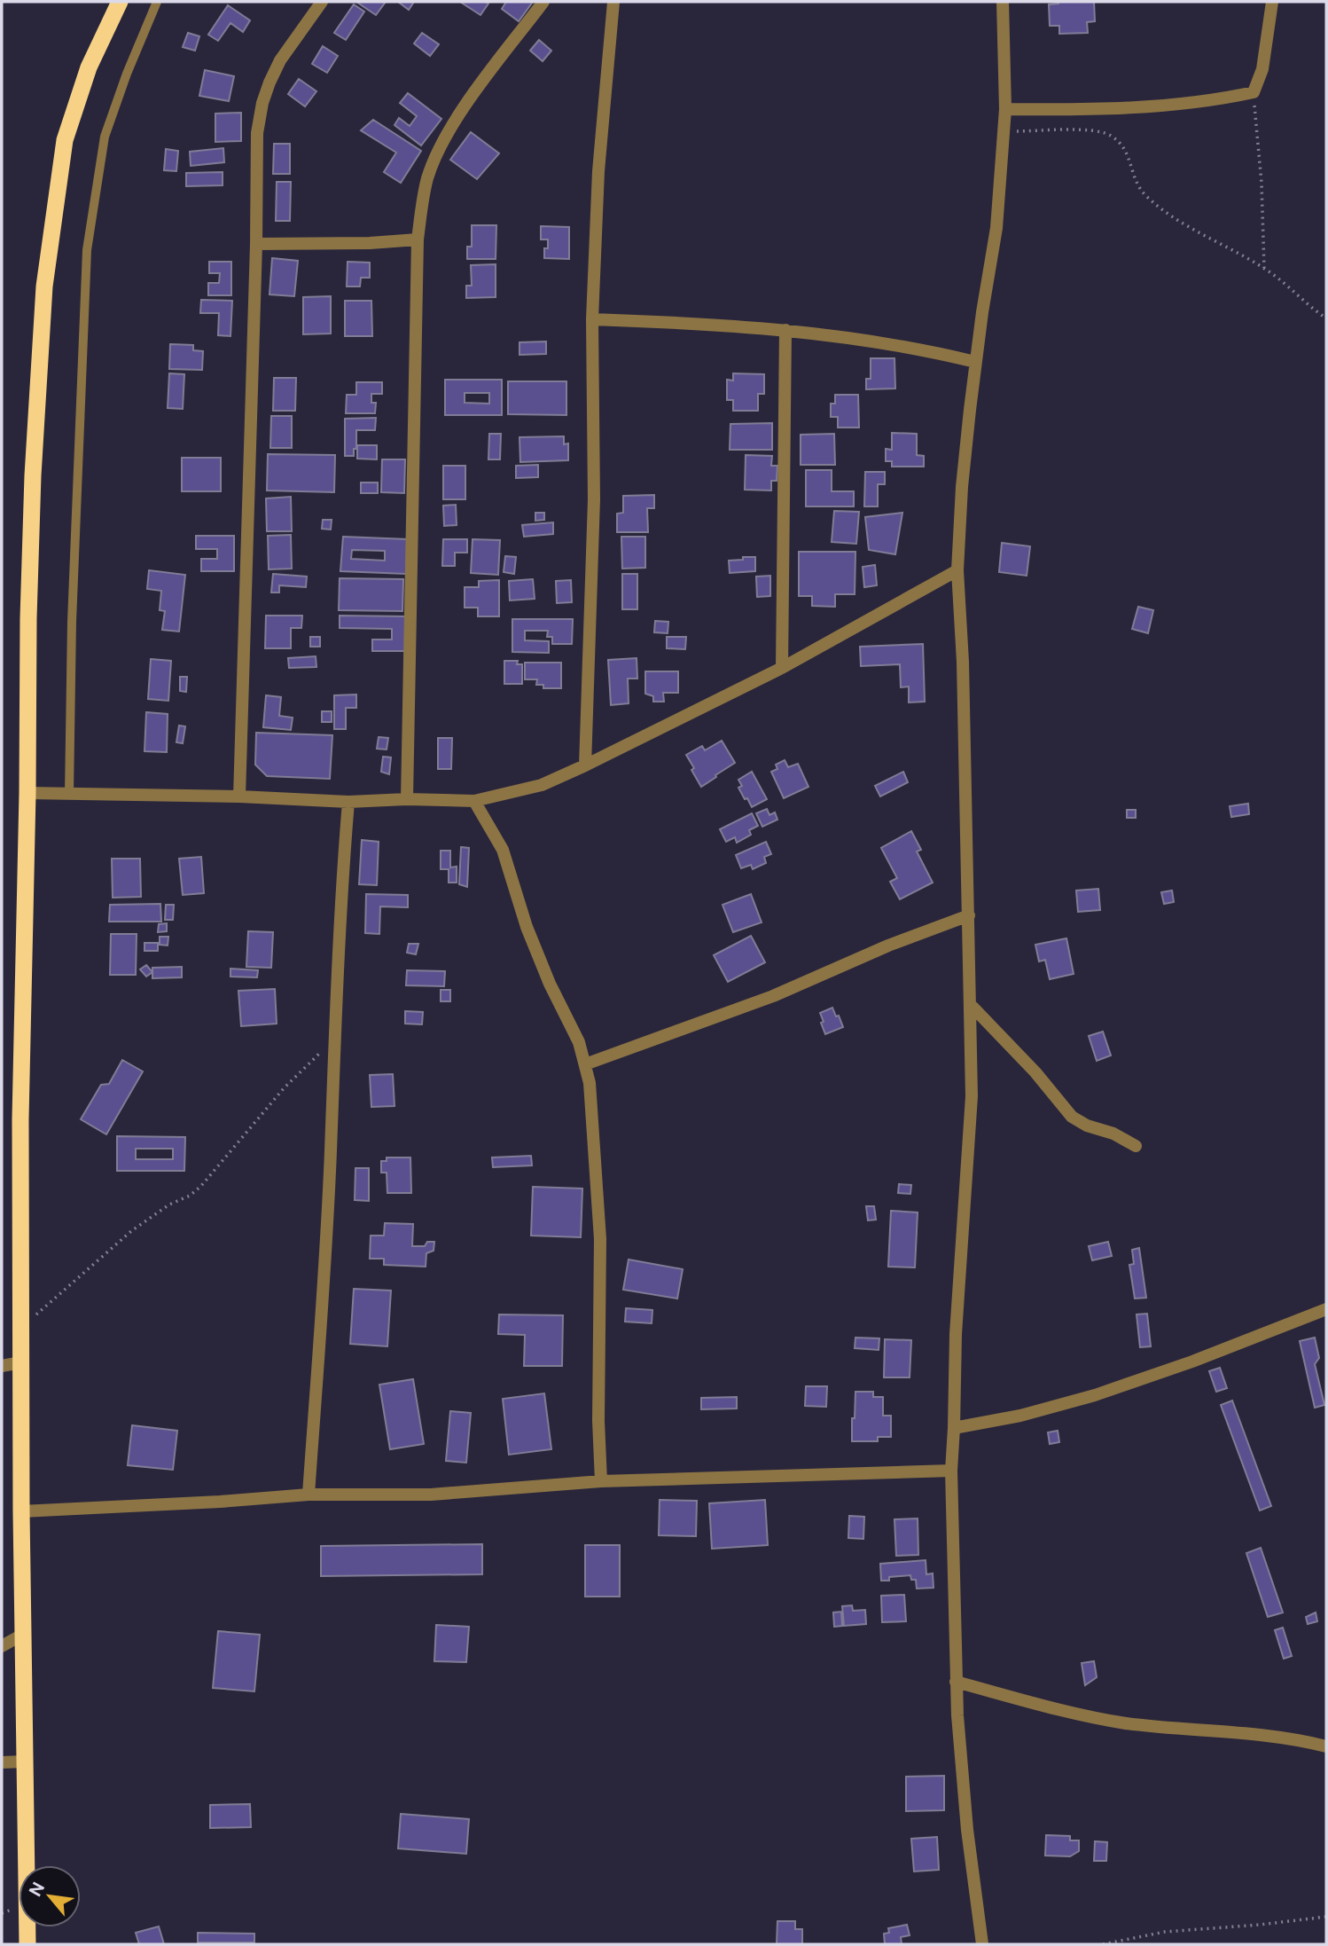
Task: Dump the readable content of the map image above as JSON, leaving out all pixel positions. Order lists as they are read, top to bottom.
{
  "north": "top left"
}
